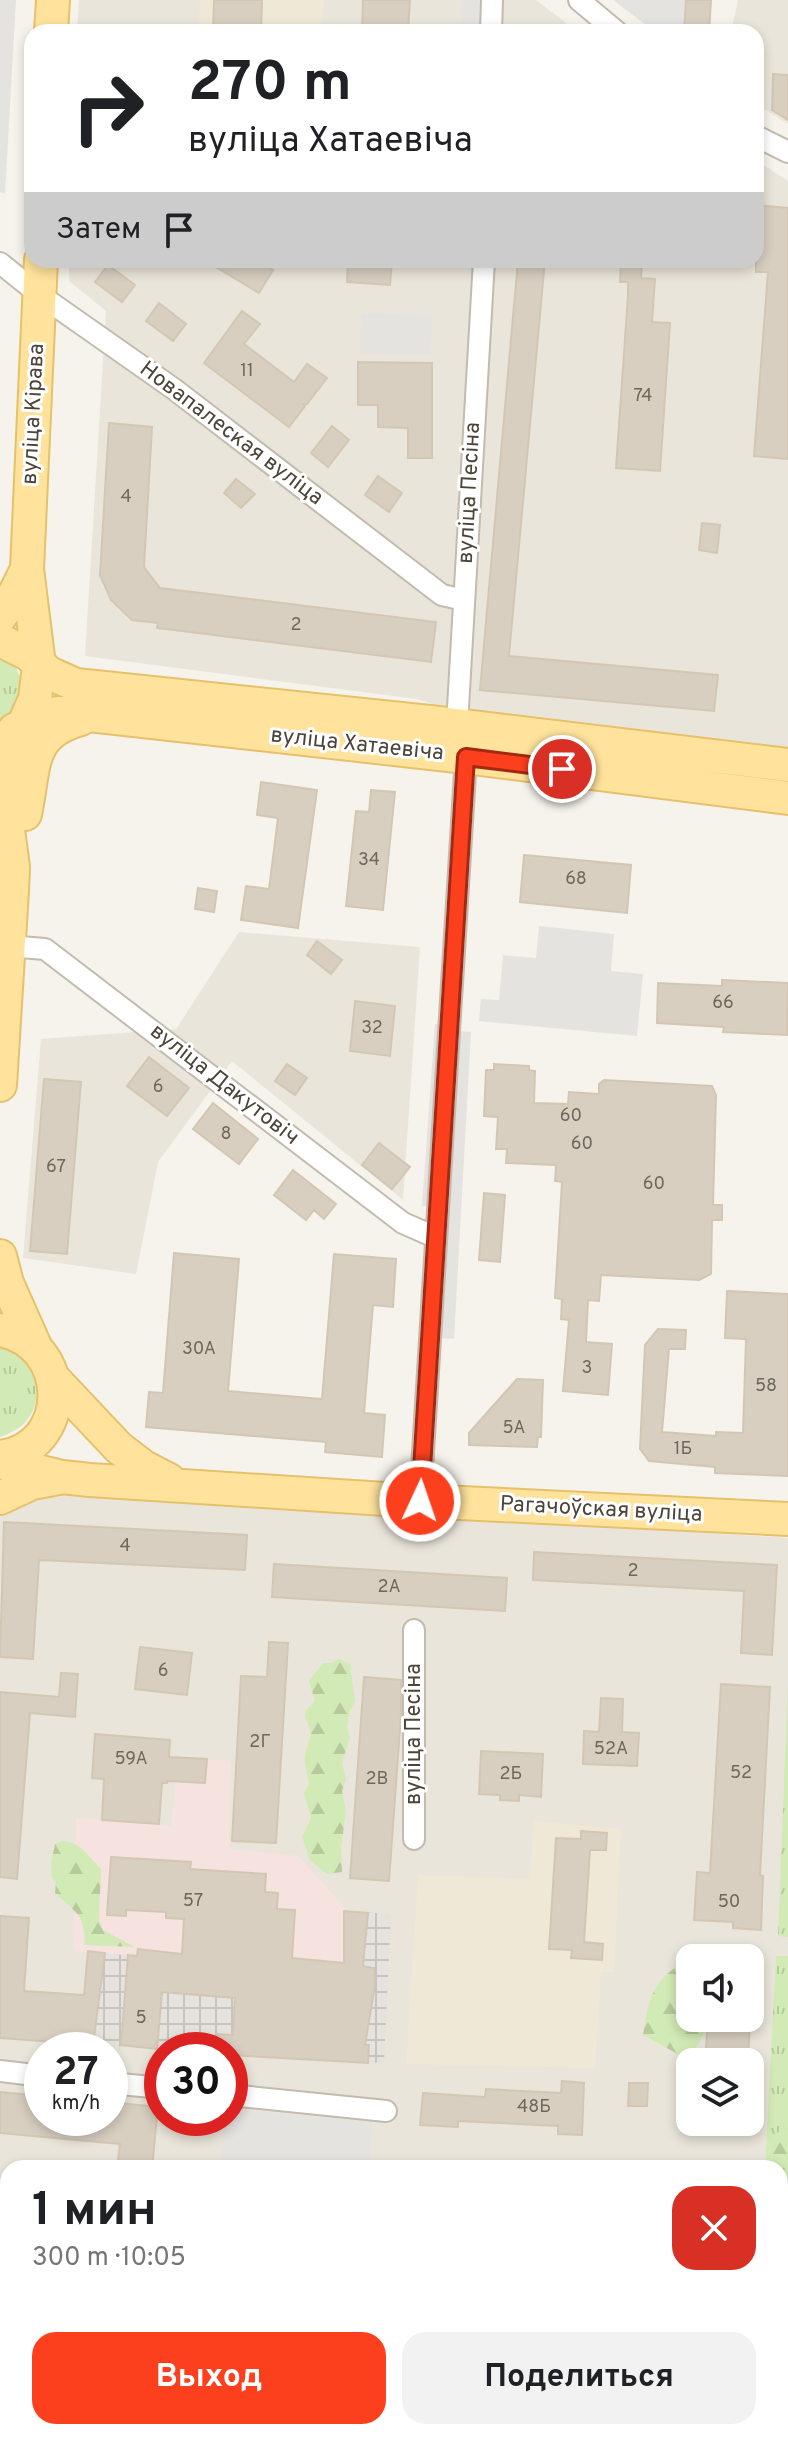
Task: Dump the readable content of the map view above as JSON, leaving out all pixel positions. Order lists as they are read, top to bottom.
{
  "streets": {
    "main road": ["вуліца Кірава", "вуліца Хатаевіча", "Рагачоўская вуліца"],
    "street": ["Новапалеская вуліца", "вуліца Песіна", "вуліца Дакутовіч"]
  },
  "crossings": [
    ["вуліца Кірава", "Новапалеская вуліца"],
    ["вуліца Кірава", "вуліца Хатаевіча"],
    ["Новапалеская вуліца", "вуліца Песіна"],
    ["вуліца Песіна", "вуліца Хатаевіча"]
  ],
  "house_numbers": [
    "11",
    "74",
    "4",
    "2",
    "34",
    "68",
    "66",
    "32",
    "6",
    "60",
    "8",
    "60",
    "67",
    "60",
    "30А",
    "3",
    "58",
    "5А",
    "1Б",
    "4",
    "2",
    "2А",
    "6",
    "2Г",
    "52А",
    "59А",
    "52",
    "2Б",
    "2В",
    "57",
    "50",
    "5",
    "48Б"
  ],
  "page": {
    "turn": ["270 m", "вуліца Хатаевіча"],
    "then": "Затем",
    "speed": "27 km/h",
    "limit": "30",
    "heading": ["1 мин", "300 m · 10:05"],
    "buttons": ["Выход", "Поделиться"]
  }
}
